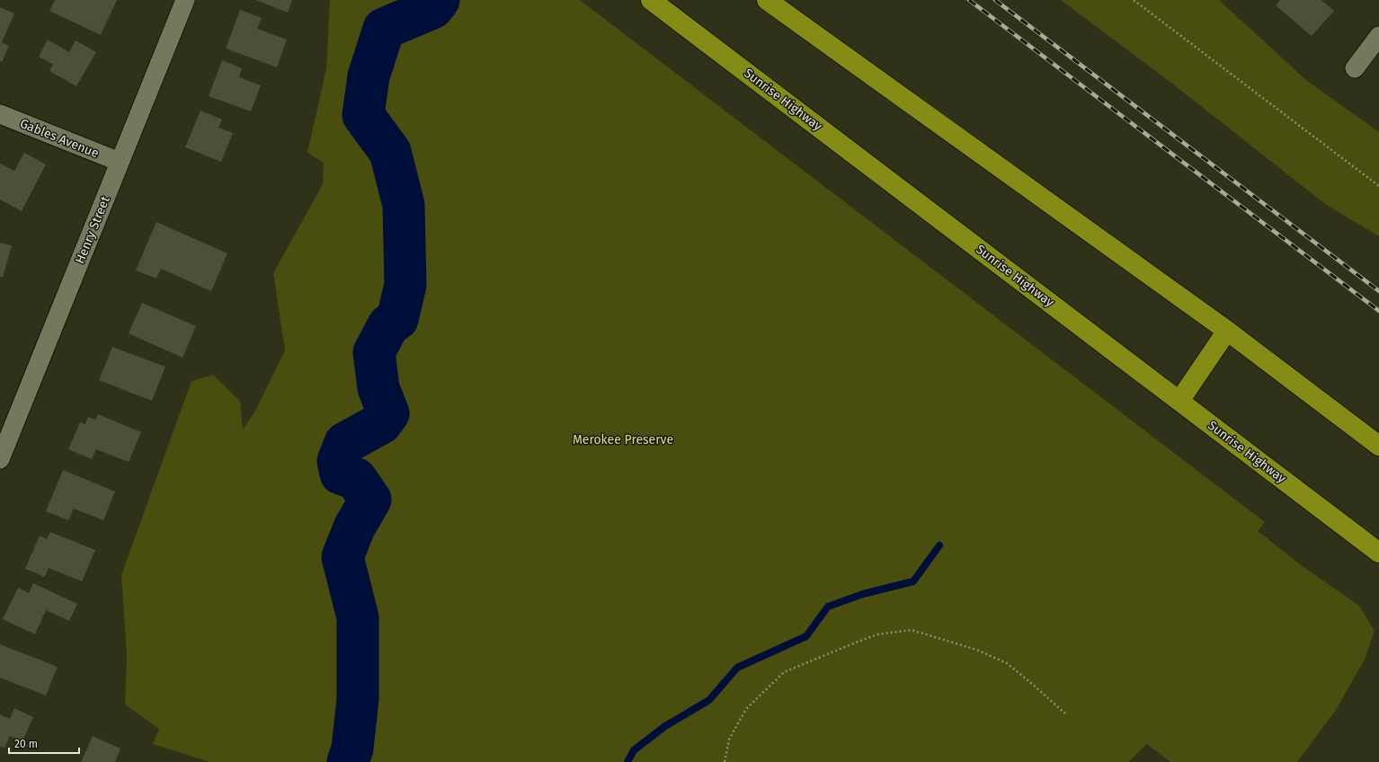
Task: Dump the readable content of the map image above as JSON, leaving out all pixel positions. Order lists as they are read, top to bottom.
{
  "streets": {
    "highway": ["Sunrise Highway"],
    "street": ["Gables Avenue", "Henry Street"]
  },
  "crossings": [
    ["Gables Avenue", "Henry Street"]
  ],
  "parks": ["Merokee Preserve"],
  "scale_bar": "20 m"
}
